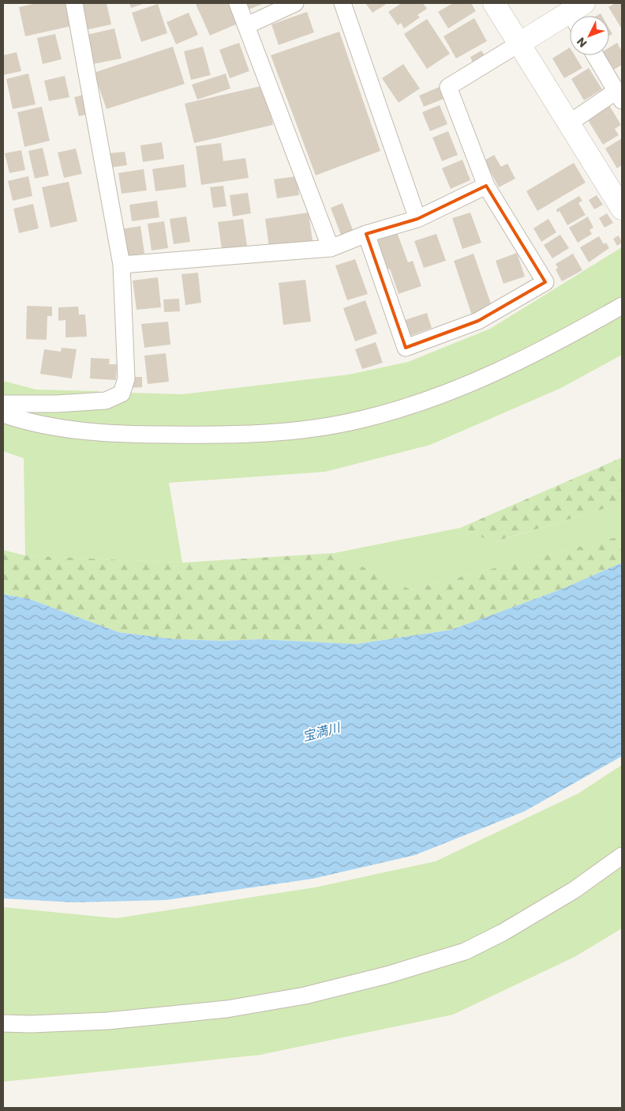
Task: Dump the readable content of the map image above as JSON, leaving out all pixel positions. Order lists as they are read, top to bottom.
{
  "water": ["宝満川"],
  "north": "bottom left"
}
